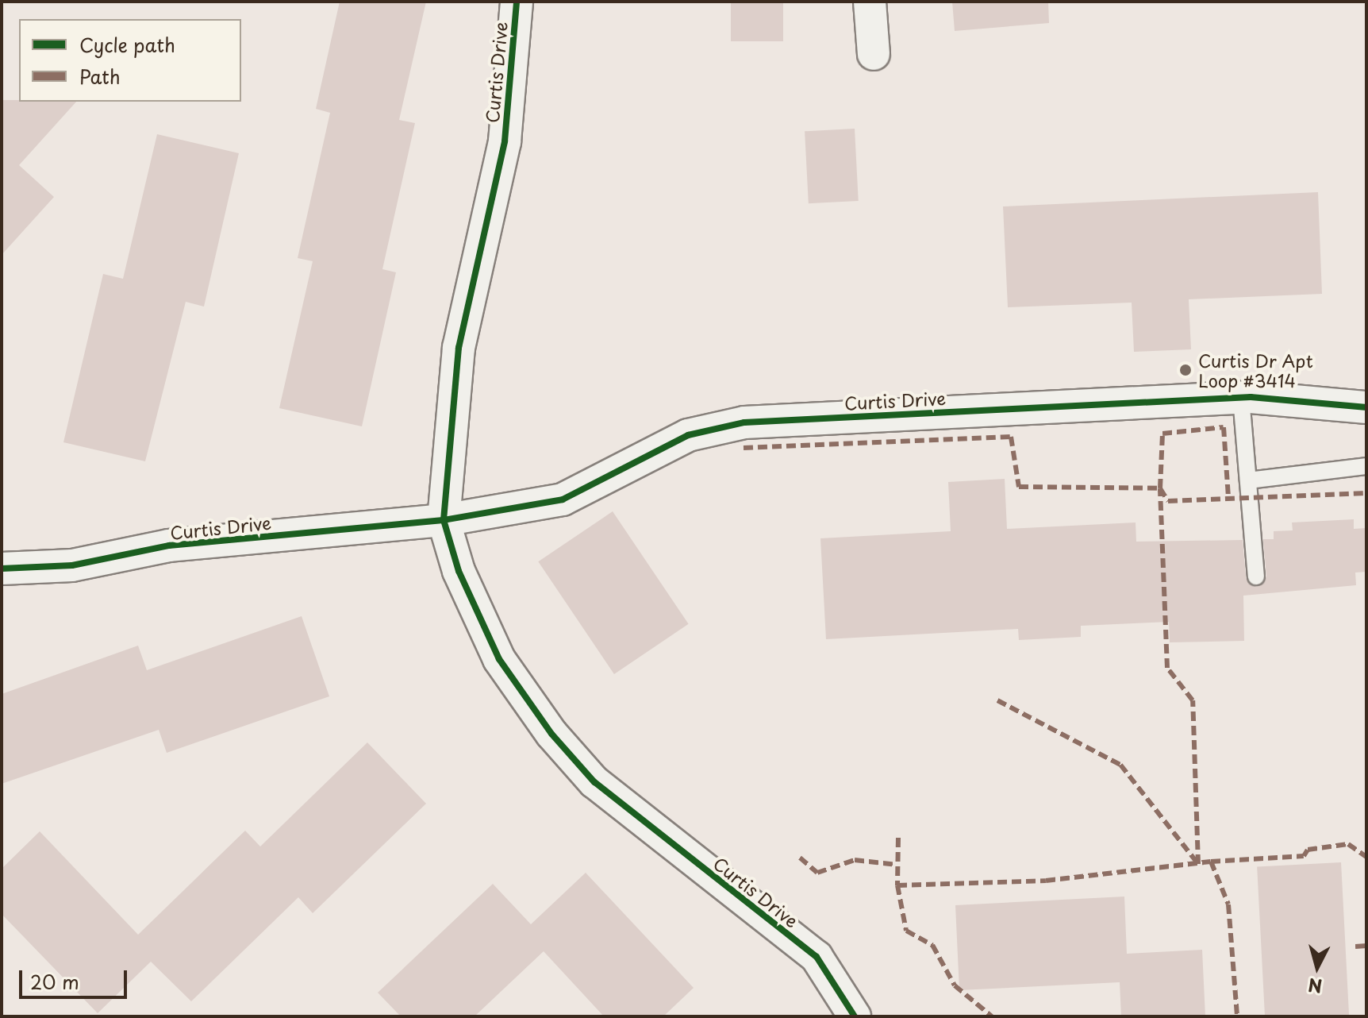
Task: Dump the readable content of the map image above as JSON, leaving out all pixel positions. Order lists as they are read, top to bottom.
{
  "streets": {
    "street": ["Curtis Drive"]
  },
  "places": ["Curtis Dr Apt Loop #3414"],
  "legend": ["Cycle path", "Path"],
  "scale_bar": "20 m",
  "north": "bottom"
}
